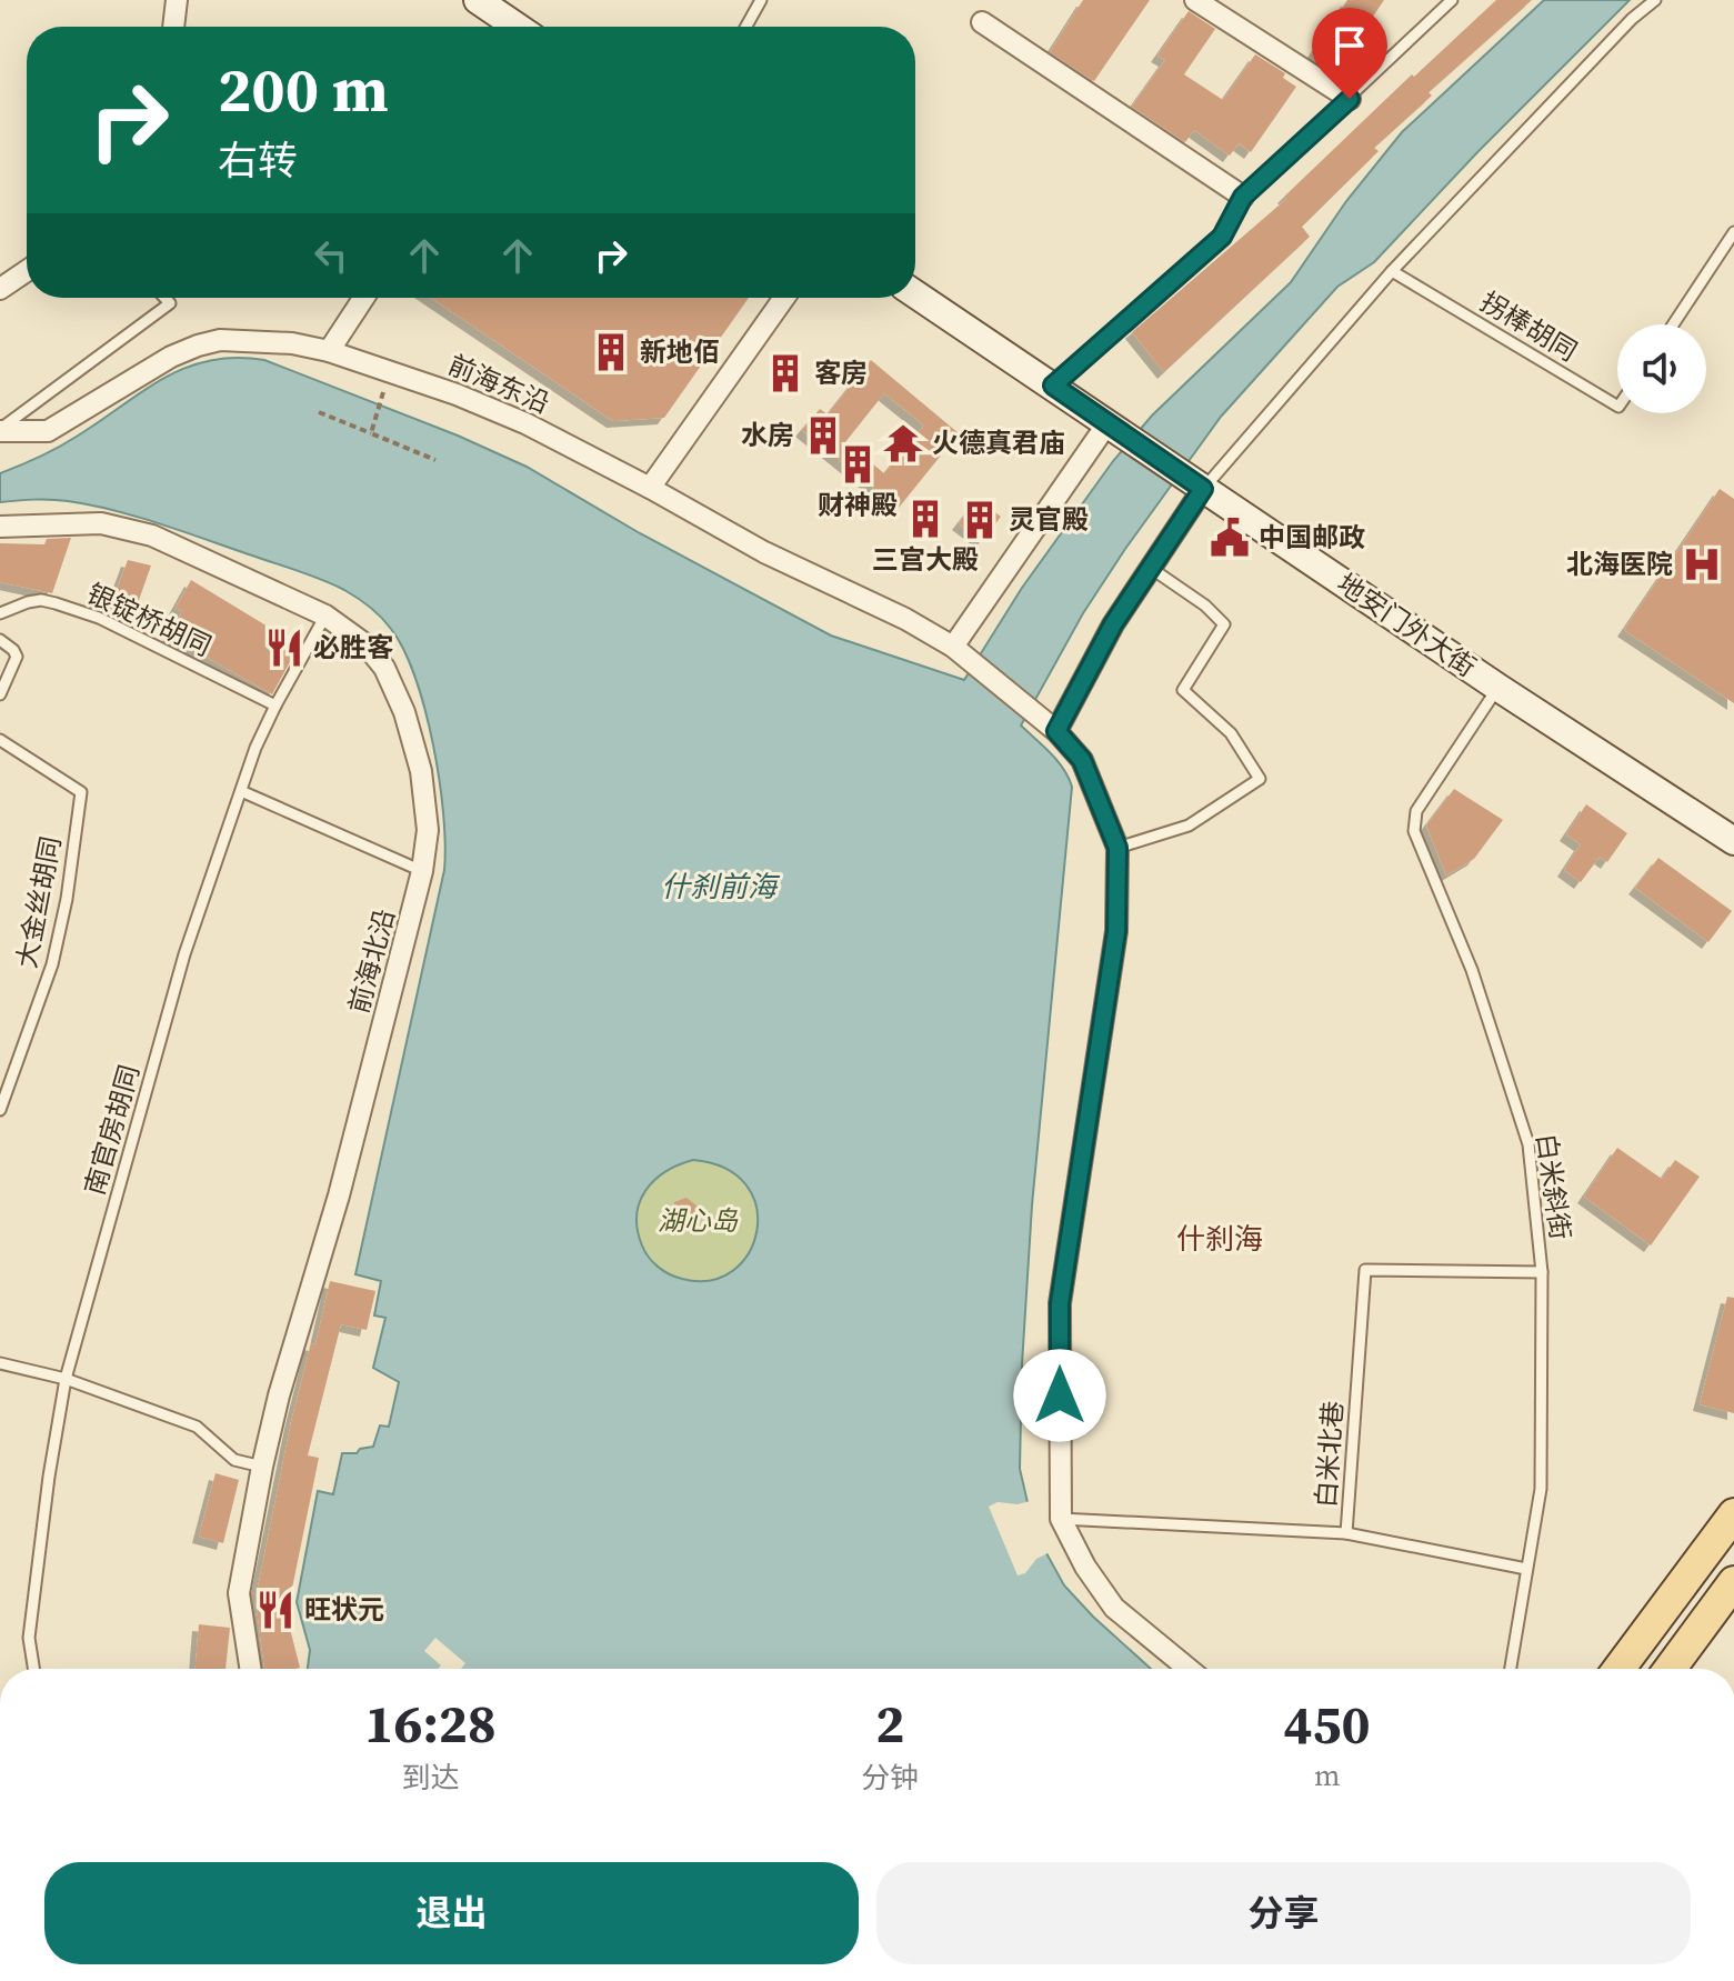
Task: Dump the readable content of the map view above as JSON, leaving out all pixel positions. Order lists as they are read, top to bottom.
{
  "streets": {
    "main road": ["地安门外大街"],
    "street": ["前海东沿", "前海北沿"],
    "lane": [
      "拐棒胡同",
      "银锭桥胡同",
      "大金丝胡同",
      "南官房胡同",
      "白米斜街",
      "白米北巷"
    ]
  },
  "crossings": [
    ["银锭桥胡同", "南官房胡同"],
    ["地安门外大街", "白米斜街"],
    ["前海北沿", "南官房胡同"],
    ["白米斜街", "白米北巷"]
  ],
  "districts": ["什刹海"],
  "water": ["什刹前海"],
  "parks": ["湖心岛"],
  "places": {
    "building": [
      "新地佰",
      "客房",
      "水房",
      "财神殿",
      "三宫大殿",
      "灵官殿"
    ],
    "temple": ["火德真君庙"],
    "public building": ["中国邮政"],
    "hospital": ["北海医院"],
    "restaurant": ["必胜客", "旺状元"]
  },
  "page": {
    "turn": ["200 m", "右转"],
    "eta": [
      "16:28",
      "到达",
      "2",
      "分钟",
      "450",
      "m"
    ],
    "buttons": ["退出", "分享"]
  }
}
